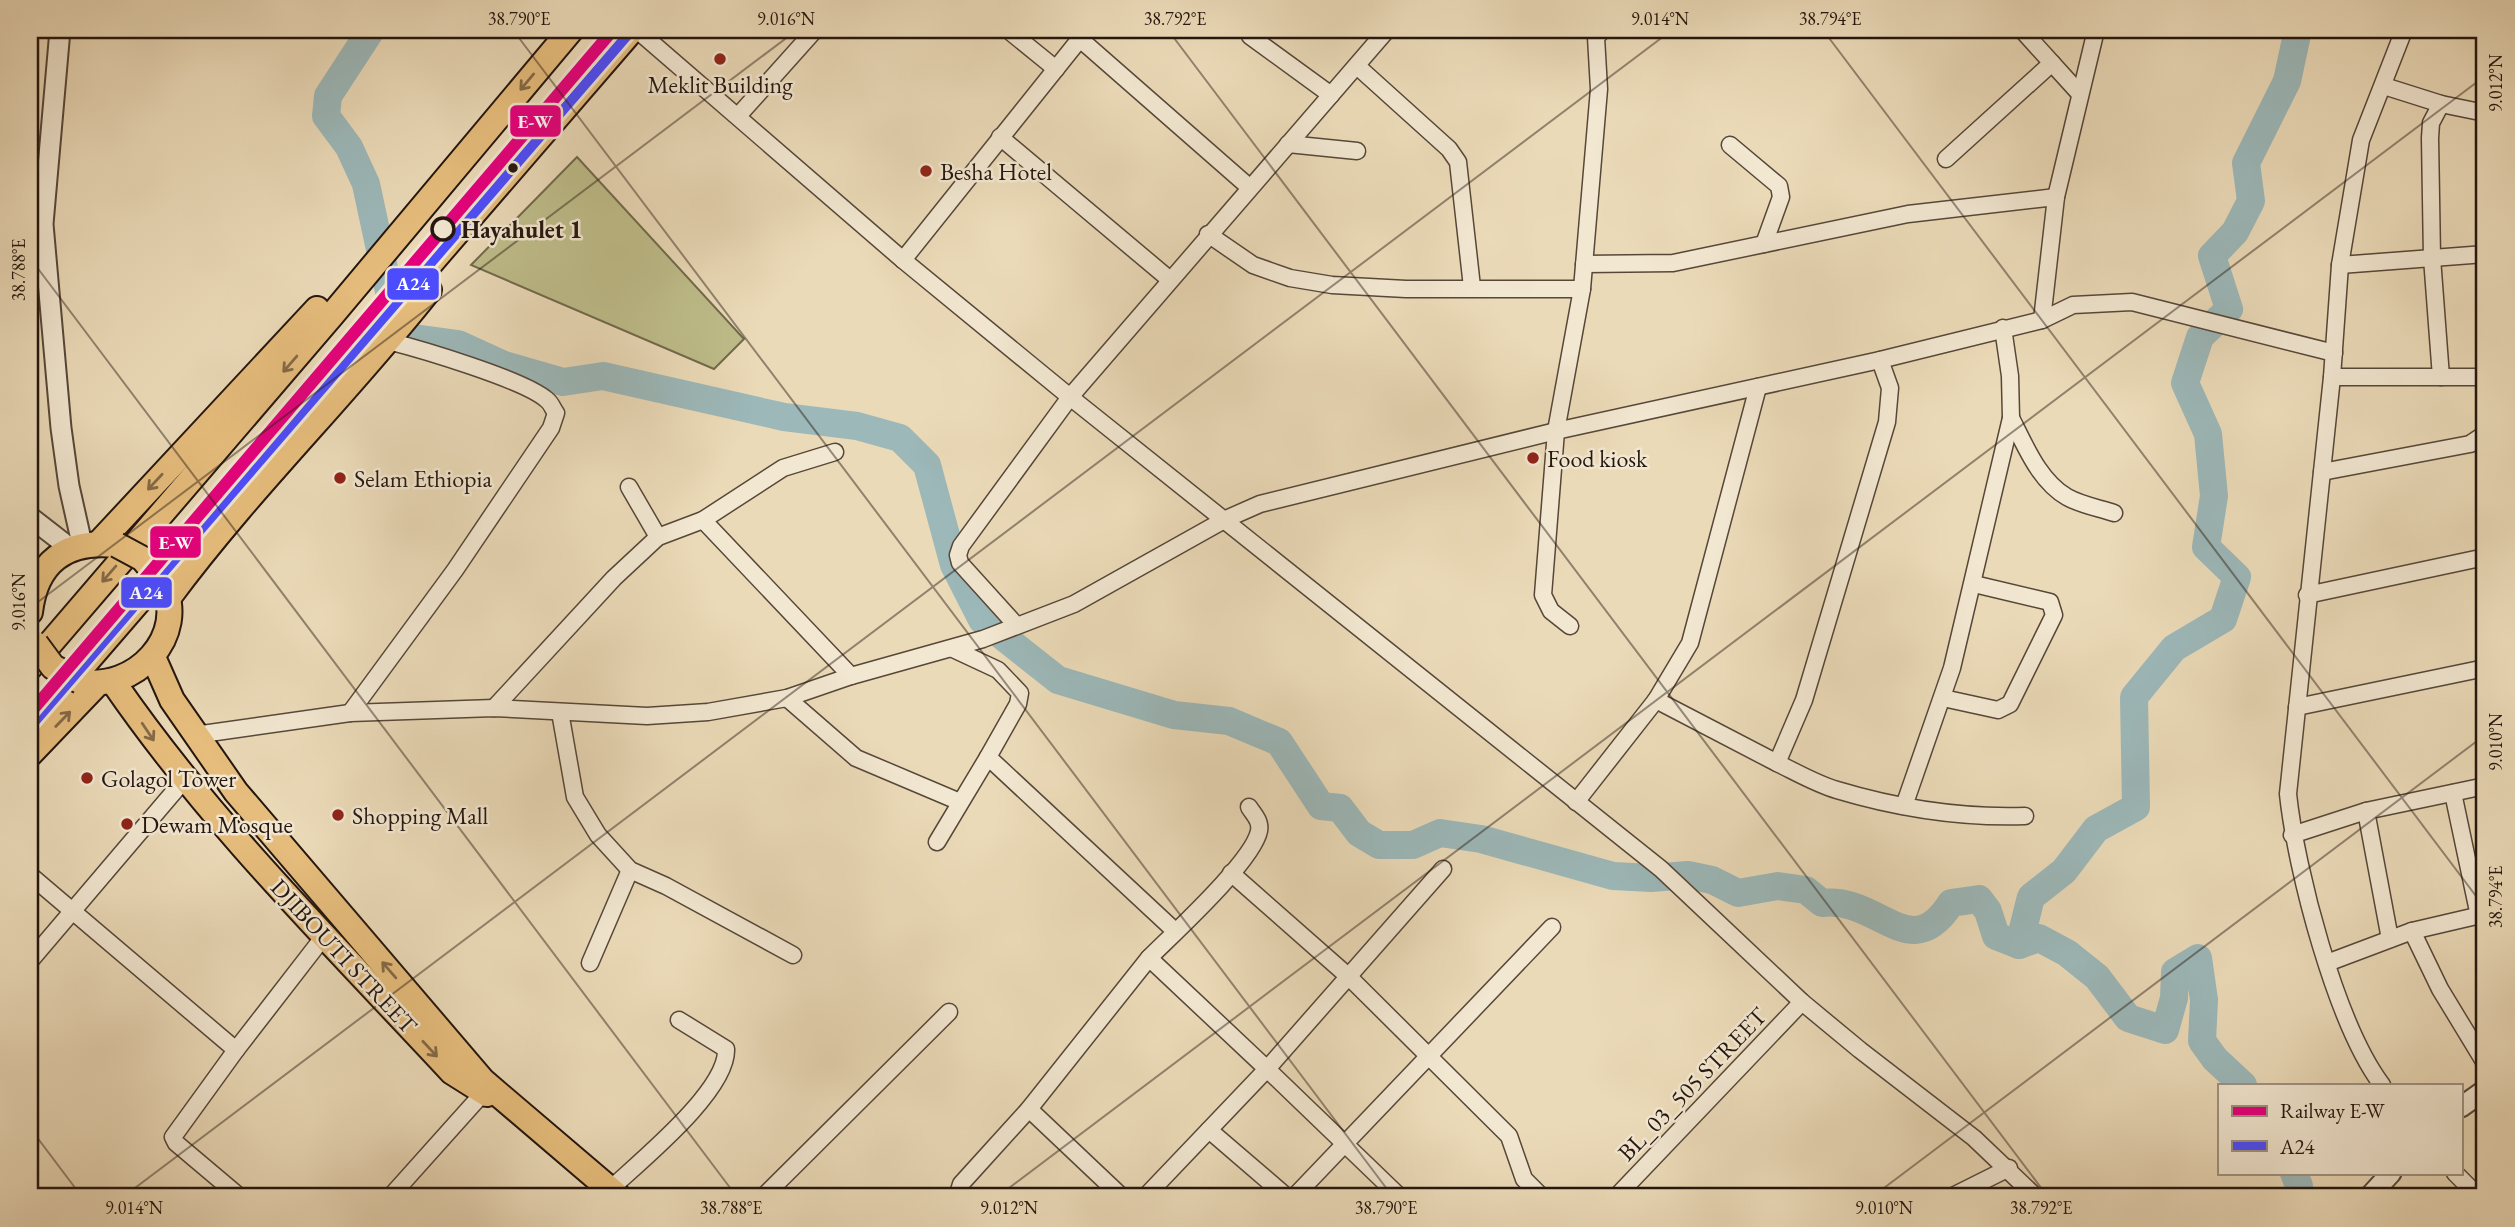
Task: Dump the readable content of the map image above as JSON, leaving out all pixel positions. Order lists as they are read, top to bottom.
{
  "streets": {
    "main road": ["DJIBOUTI STREET"],
    "street": ["BL_03_505 STREET"]
  },
  "places": [
    "Meklit Building",
    "Besha Hotel",
    "Hayahulet 1",
    "Food kiosk",
    "Selam Ethiopia",
    "Golagol Tower",
    "Shopping Mall",
    "Dewam Mosque"
  ],
  "lines": ["rail line E-W", "transit line A24"],
  "legend": ["Railway E-W", "A24"],
  "coordinates": [
    "38.790°E",
    "9.016°N",
    "38.792°E",
    "9.014°N",
    "38.794°E",
    "9.012°N",
    "38.788°E",
    "9.010°N"
  ]
}
